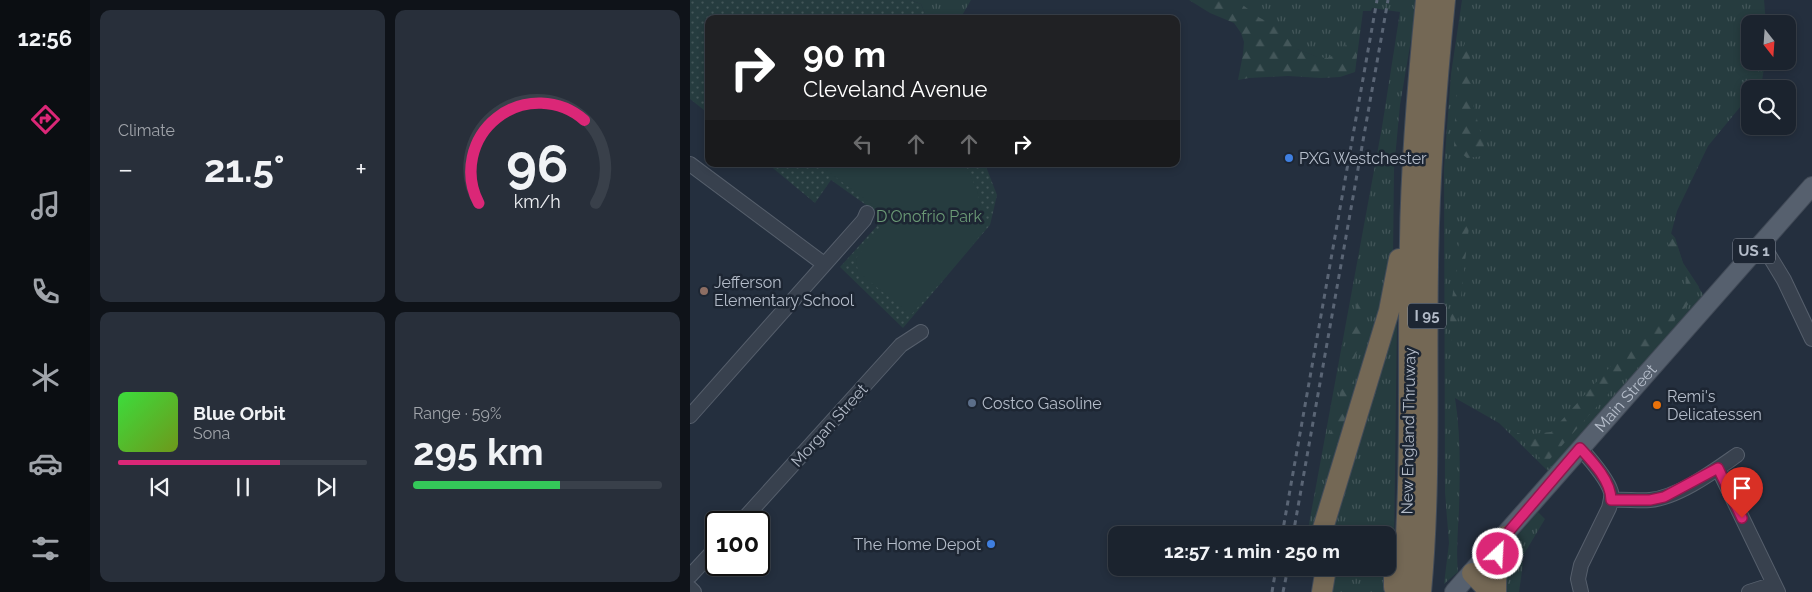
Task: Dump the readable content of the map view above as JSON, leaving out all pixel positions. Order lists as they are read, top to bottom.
{
  "streets": {
    "highway": ["I 95", "New England Thruway"],
    "main road": ["US 1", "Main Street"],
    "street": ["Morgan Street"]
  },
  "crossings": [
    ["US 1", "Main Street"]
  ],
  "parks": ["D'Onofrio Park"],
  "places": [
    "PXG Westchester",
    "Jefferson Elementary School",
    "Costco Gasoline",
    "Remi's Delicatessen",
    "The Home Depot"
  ],
  "north": "bottom",
  "page": {
    "tabs": "12:56",
    "tile": [
      "Climate",
      ["Range · 59%", "295 km"]
    ],
    "turn": ["90 m", "Cleveland Avenue"],
    "heat": ["−", "21.5°", "+"],
    "song": ["Blue Orbit", "Sona"],
    "limit": "100",
    "trip": "12:57 · 1 min · 250 m",
    "gauge": ["96", "km/h"]
  }
}
